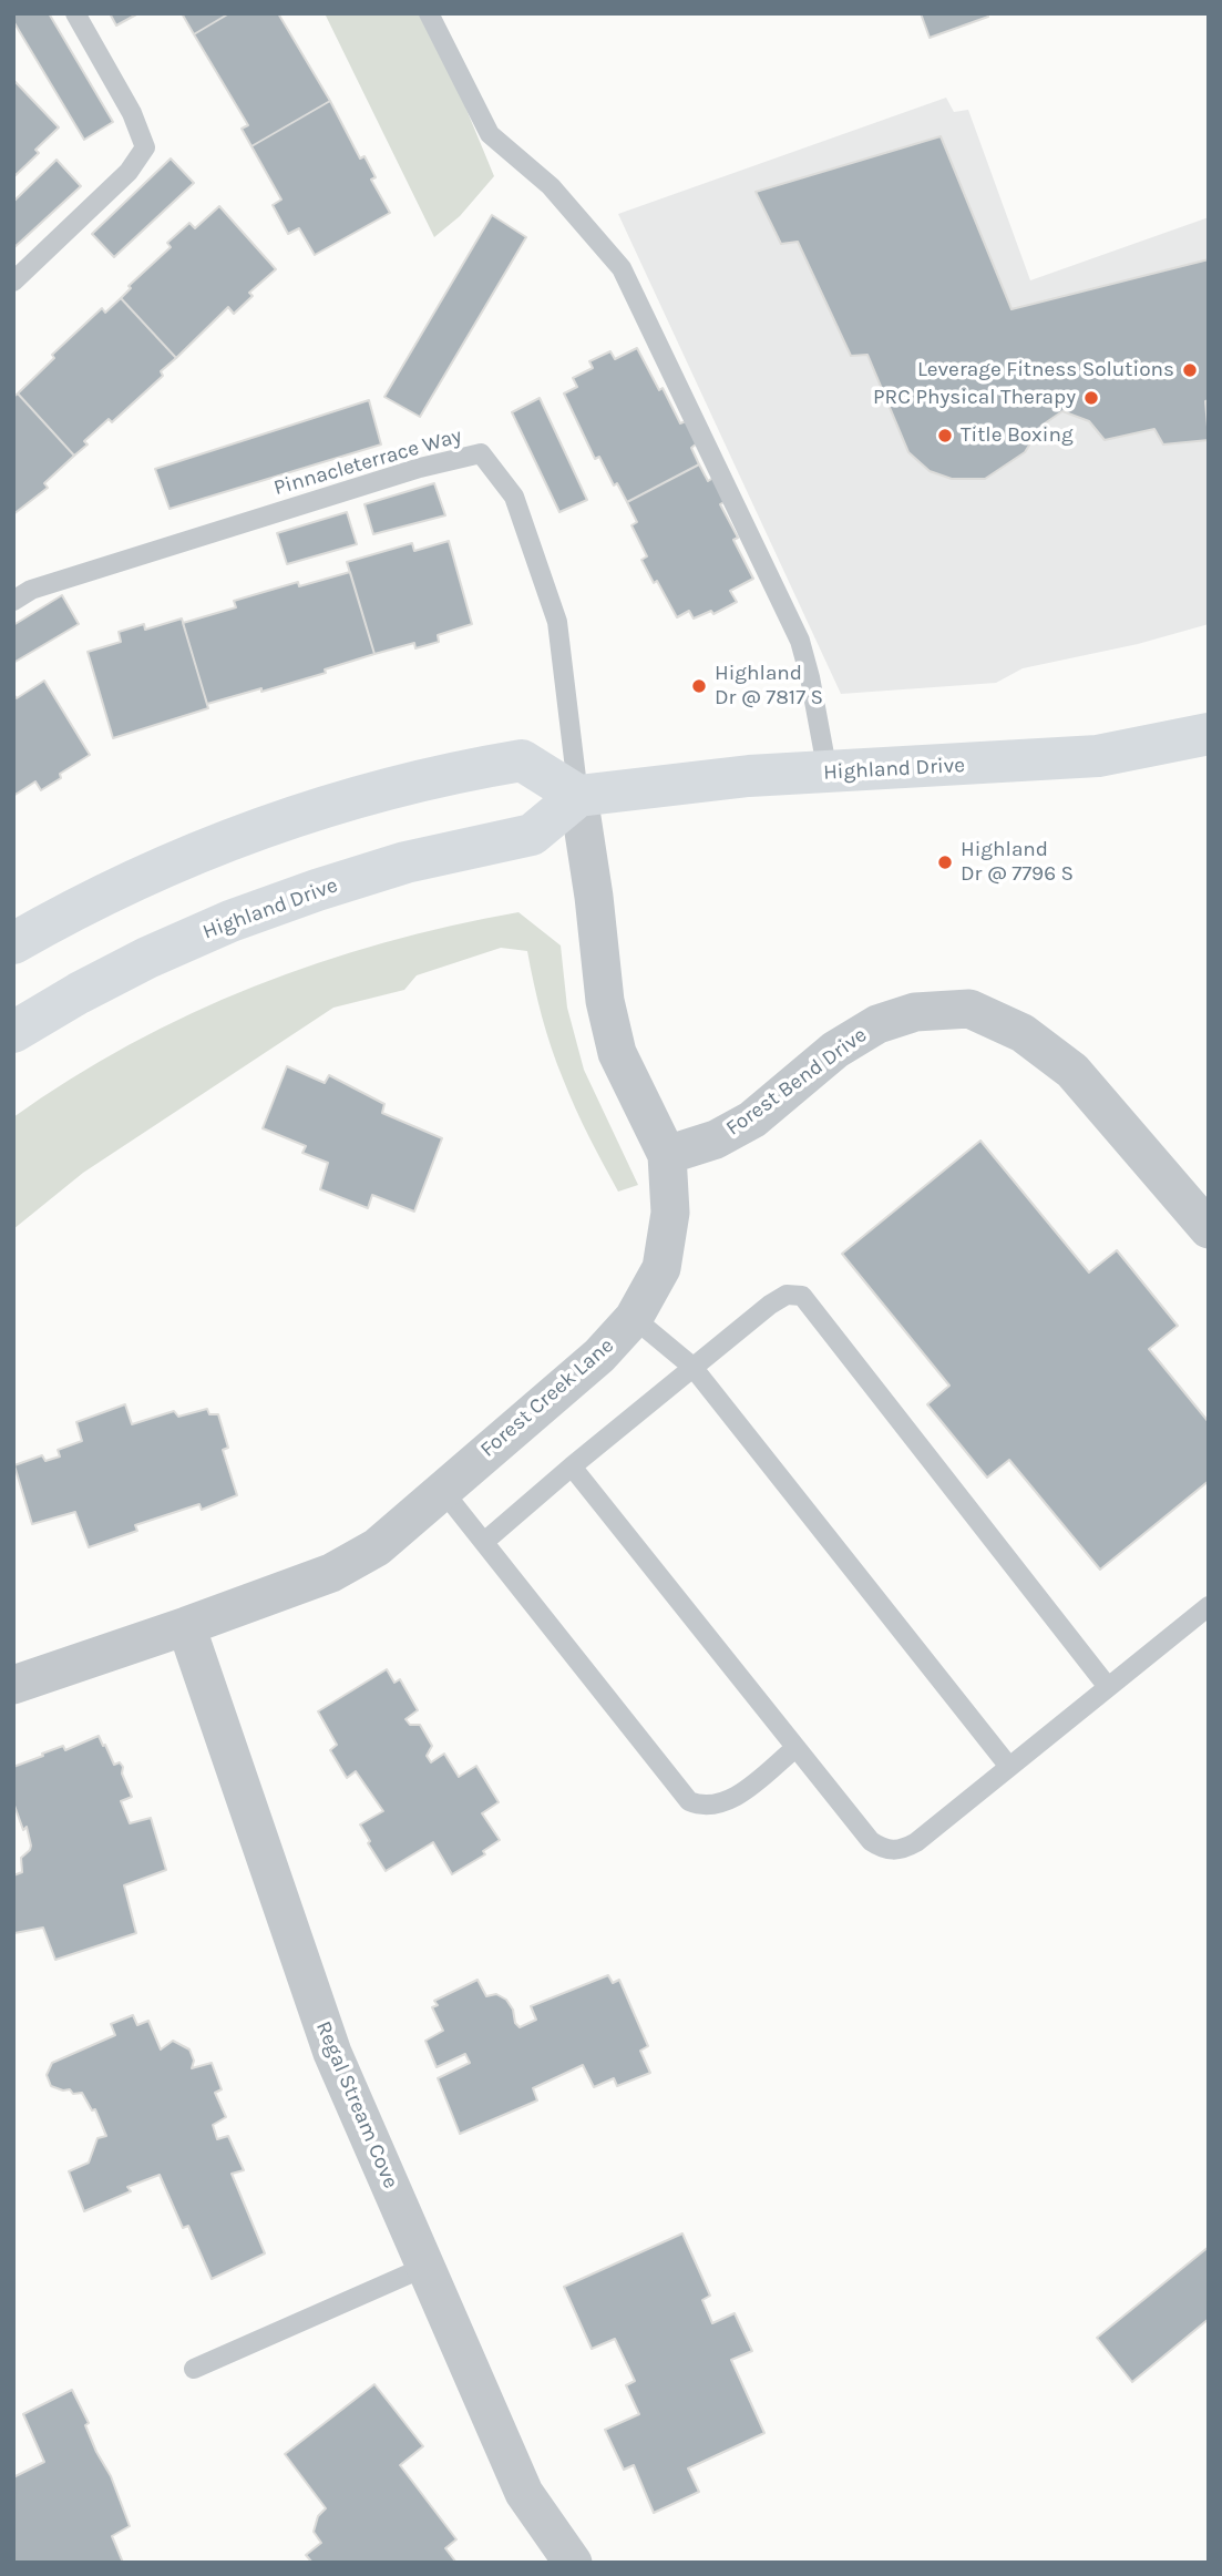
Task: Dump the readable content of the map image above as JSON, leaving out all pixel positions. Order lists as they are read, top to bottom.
{
  "streets": {
    "main road": ["Highland Drive"],
    "street": ["Forest Bend Drive", "Forest Creek Lane", "Regal Stream Cove"],
    "lane": ["Pinnacleterrace Way"]
  },
  "crossings": [
    ["Pinnacleterrace Way", "Highland Drive"],
    ["Pinnacleterrace Way", "Forest Creek Lane"],
    ["Highland Drive", "Forest Creek Lane"],
    ["Forest Bend Drive", "Forest Creek Lane"],
    ["Forest Creek Lane", "Regal Stream Cove"]
  ],
  "places": [
    "Leverage Fitness Solutions",
    "PRC Physical Therapy",
    "Title Boxing",
    "Highland Dr @ 7817 S",
    "Highland Dr @ 7796 S"
  ]
}
